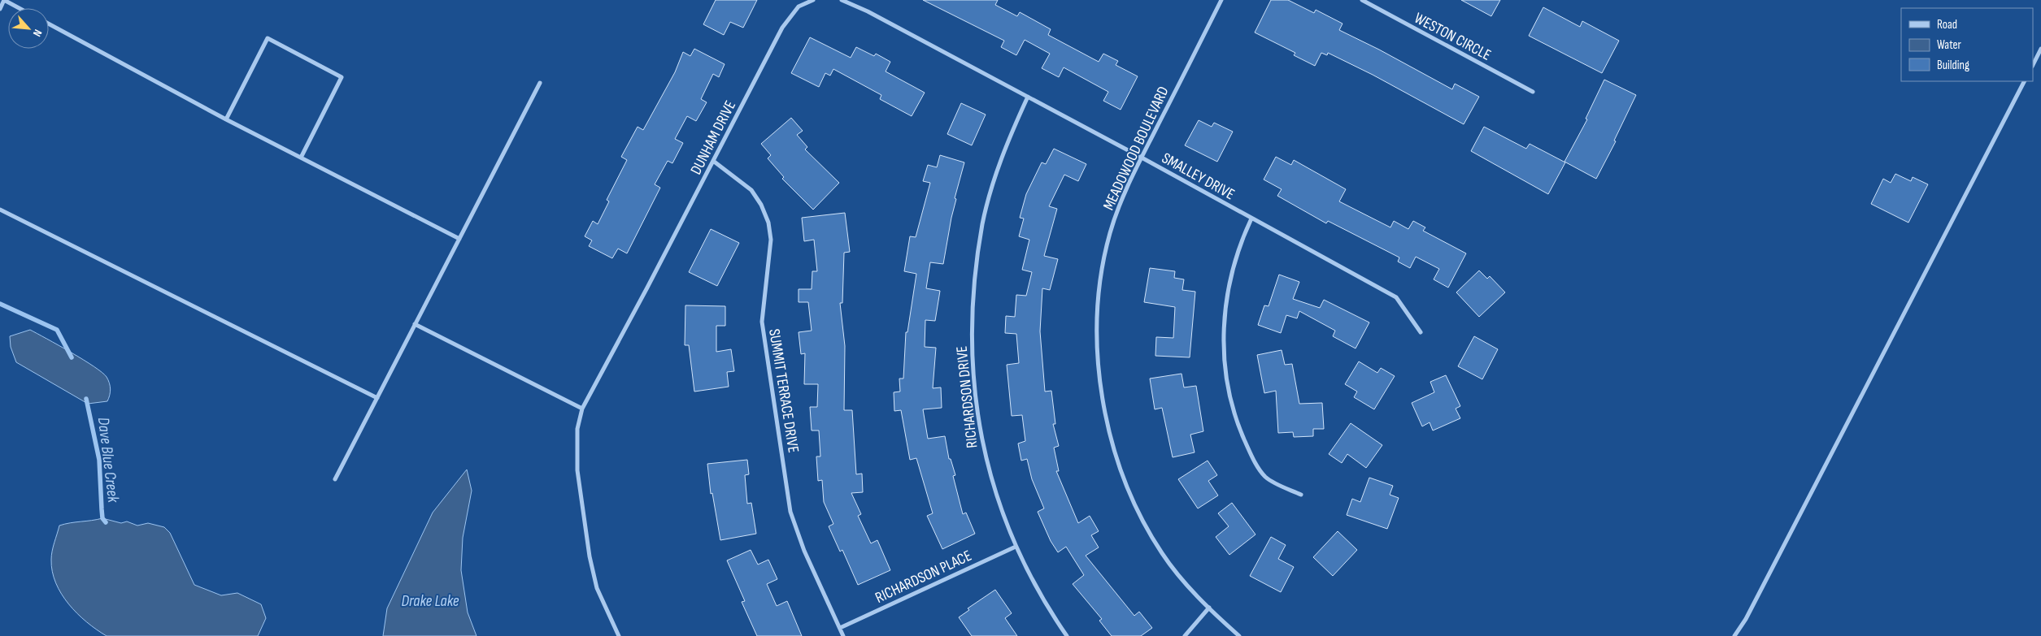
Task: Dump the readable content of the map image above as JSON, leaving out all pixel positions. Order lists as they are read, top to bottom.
{
  "streets": {
    "street": [
      "WESTON CIRCLE",
      "DUNHAM DRIVE",
      "MEADOWOOD BOULEVARD",
      "SMALLEY DRIVE",
      "SUMMIT TERRACE DRIVE",
      "RICHARDSON DRIVE",
      "RICHARDSON PLACE"
    ]
  },
  "crossings": [
    ["DUNHAM DRIVE", "SUMMIT TERRACE DRIVE"],
    ["MEADOWOOD BOULEVARD", "SMALLEY DRIVE"],
    ["SMALLEY DRIVE", "RICHARDSON DRIVE"],
    ["SUMMIT TERRACE DRIVE", "RICHARDSON PLACE"],
    ["RICHARDSON DRIVE", "RICHARDSON PLACE"]
  ],
  "water": ["Dave Blue Creek", "Drake Lake"],
  "legend": ["Road", "Water", "Building"],
  "north": "bottom right"
}
